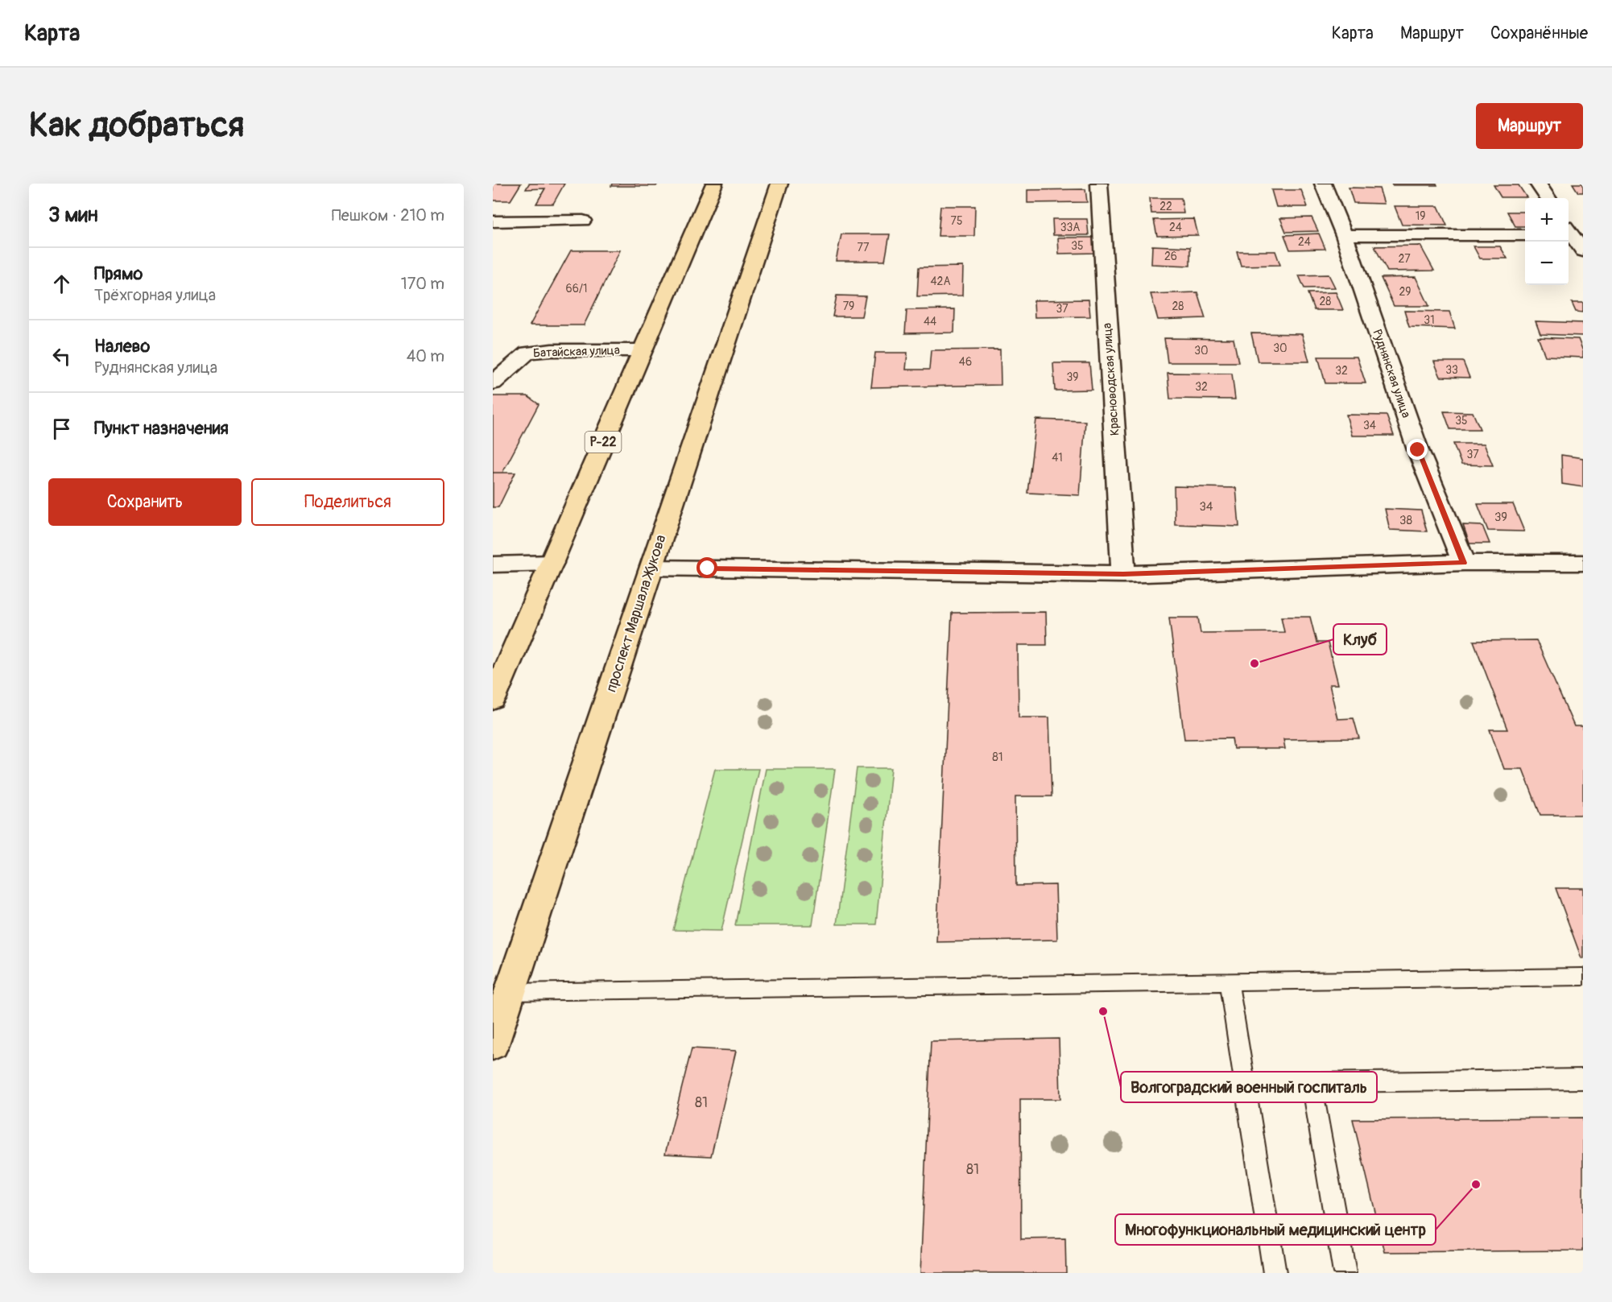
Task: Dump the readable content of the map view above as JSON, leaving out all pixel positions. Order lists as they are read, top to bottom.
{
  "streets": {
    "highway": ["Р-22", "проспект Маршала Жукова"],
    "street": ["Батайская улица", "Руднянская улица", "Красноводская улица"]
  },
  "crossings": [
    ["Батайская улица", "Р-22"]
  ],
  "places": ["Клуб", "Волгоградский военный госпиталь", "Многофункциональный медицинский центр"],
  "house_numbers": [
    "22",
    "19",
    "75",
    "33А",
    "24",
    "24",
    "35",
    "77",
    "26",
    "27",
    "42А",
    "66/1",
    "29",
    "28",
    "79",
    "28",
    "37",
    "31",
    "44",
    "30",
    "30",
    "46",
    "33",
    "32",
    "39",
    "32",
    "35",
    "34",
    "37",
    "41",
    "34",
    "39",
    "38",
    "81",
    "81",
    "81"
  ],
  "page": {
    "header": "Карта",
    "nav": ["Карта", "Маршрут", "Сохранённые"],
    "buttons": [
      "Маршрут",
      ["Сохранить", "Поделиться"]
    ],
    "title": "Как добраться",
    "heading": ["3 мин", "Пешком · 210 m"],
    "map_buttons": ["+", "−"],
    "list": [
      ["Прямо", "Трёхгорная улица", "170 m"],
      ["Налево", "Руднянская улица", "40 m"],
      "Пункт назначения"
    ]
  }
}
